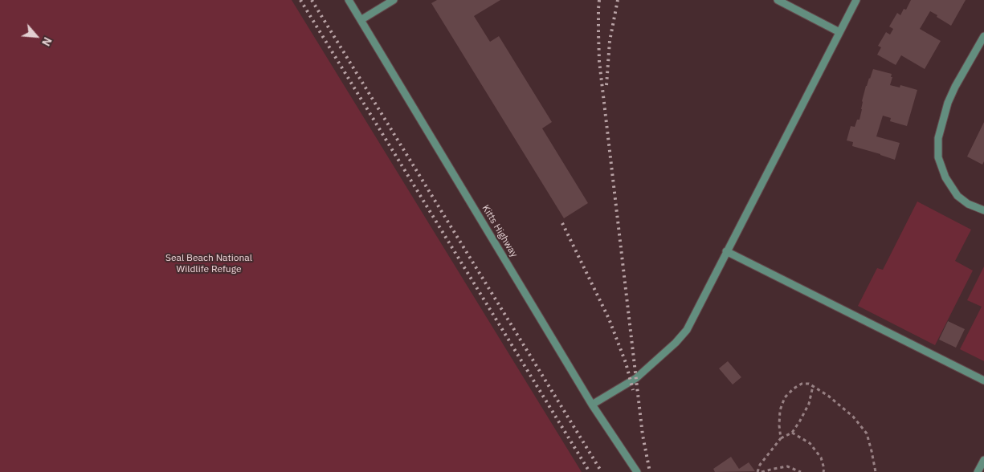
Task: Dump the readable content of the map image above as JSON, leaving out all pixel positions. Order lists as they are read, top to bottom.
{
  "streets": {
    "street": ["Kitts Highway"]
  },
  "parks": ["Seal Beach National Wildlife Refuge"],
  "north": "bottom right"
}
